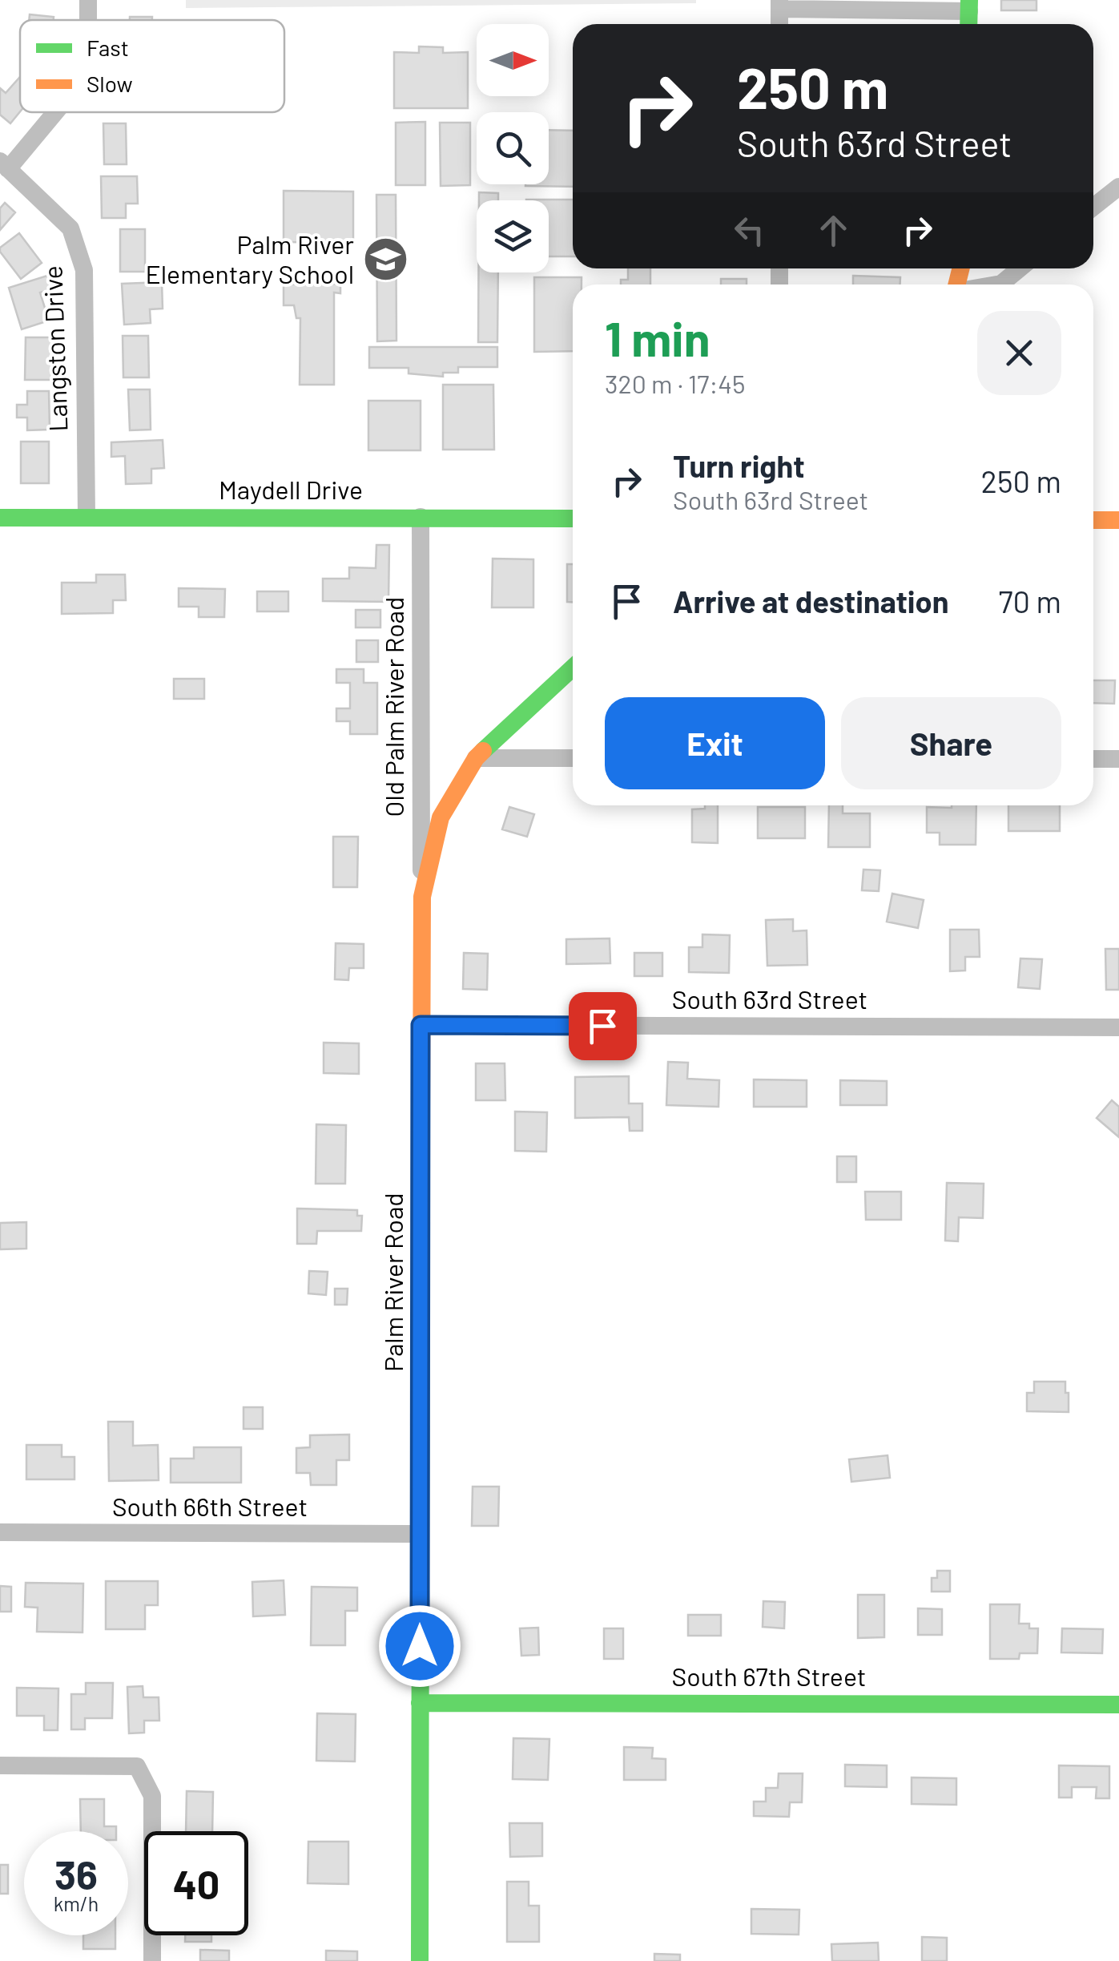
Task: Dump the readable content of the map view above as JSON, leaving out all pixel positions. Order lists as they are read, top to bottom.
{
  "streets": {
    "street": [
      "Langston Drive",
      "Maydell Drive",
      "Old Palm River Road",
      "South 63rd Street",
      "Palm River Road",
      "South 66th Street",
      "South 67th Street"
    ]
  },
  "crossings": [
    ["Langston Drive", "Maydell Drive"],
    ["Maydell Drive", "Old Palm River Road"],
    ["Old Palm River Road", "Palm River Road"],
    ["South 63rd Street", "Palm River Road"],
    ["Palm River Road", "South 66th Street"],
    ["Palm River Road", "South 67th Street"]
  ],
  "places": {
    "school or university": ["Palm River Elementary School"]
  },
  "legend": ["Fast", "Slow"],
  "north": "right",
  "page": {
    "turn": ["250 m", "South 63rd Street"],
    "heading": ["1 min", "320 m · 17:45"],
    "list": [
      {
        "name": "Turn right",
        "note": "South 63rd Street",
        "value": "250 m"
      },
      {
        "name": "Arrive at destination",
        "value": "70 m"
      }
    ],
    "buttons": ["Exit", "Share"],
    "speed": "36 km/h",
    "limit": "40"
  }
}
